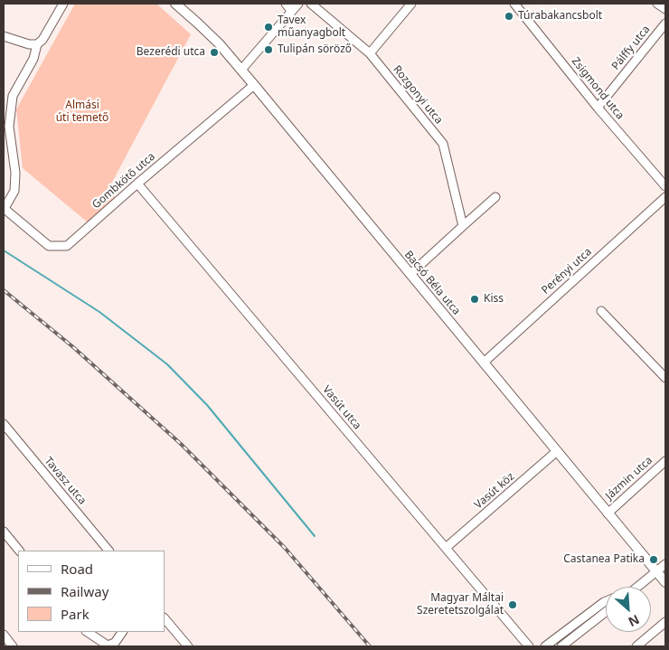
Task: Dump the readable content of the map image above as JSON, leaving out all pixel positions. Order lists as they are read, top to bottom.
{
  "streets": {
    "main road": ["Bacsó Béla utca"],
    "street": [
      "Pálffy utca",
      "Zsigmond utca",
      "Rozgonyi utca",
      "Gombkötő utca",
      "Perényi utca",
      "Vasút utca",
      "Jázmin utca",
      "Tavasz utca",
      "Vasút köz"
    ]
  },
  "crossings": [
    ["Pálffy utca", "Zsigmond utca"],
    ["Gombkötő utca", "Bacsó Béla utca"],
    ["Gombkötő utca", "Vasút utca"],
    ["Perényi utca", "Bacsó Béla utca"],
    ["Bacsó Béla utca", "Jázmin utca"],
    ["Bacsó Béla utca", "Vasút köz"],
    ["Vasút utca", "Vasút köz"]
  ],
  "parks": ["Almási úti temető"],
  "places": [
    "Túrabakancsbolt",
    "Tavex műanyagbolt",
    "Tulipán söröző",
    "Bezerédi utca",
    "Kiss",
    "Castanea Patika",
    "Magyar Máltai Szeretetszolgálat"
  ],
  "legend": ["Road", "Railway", "Park"],
  "north": "bottom right"
}
